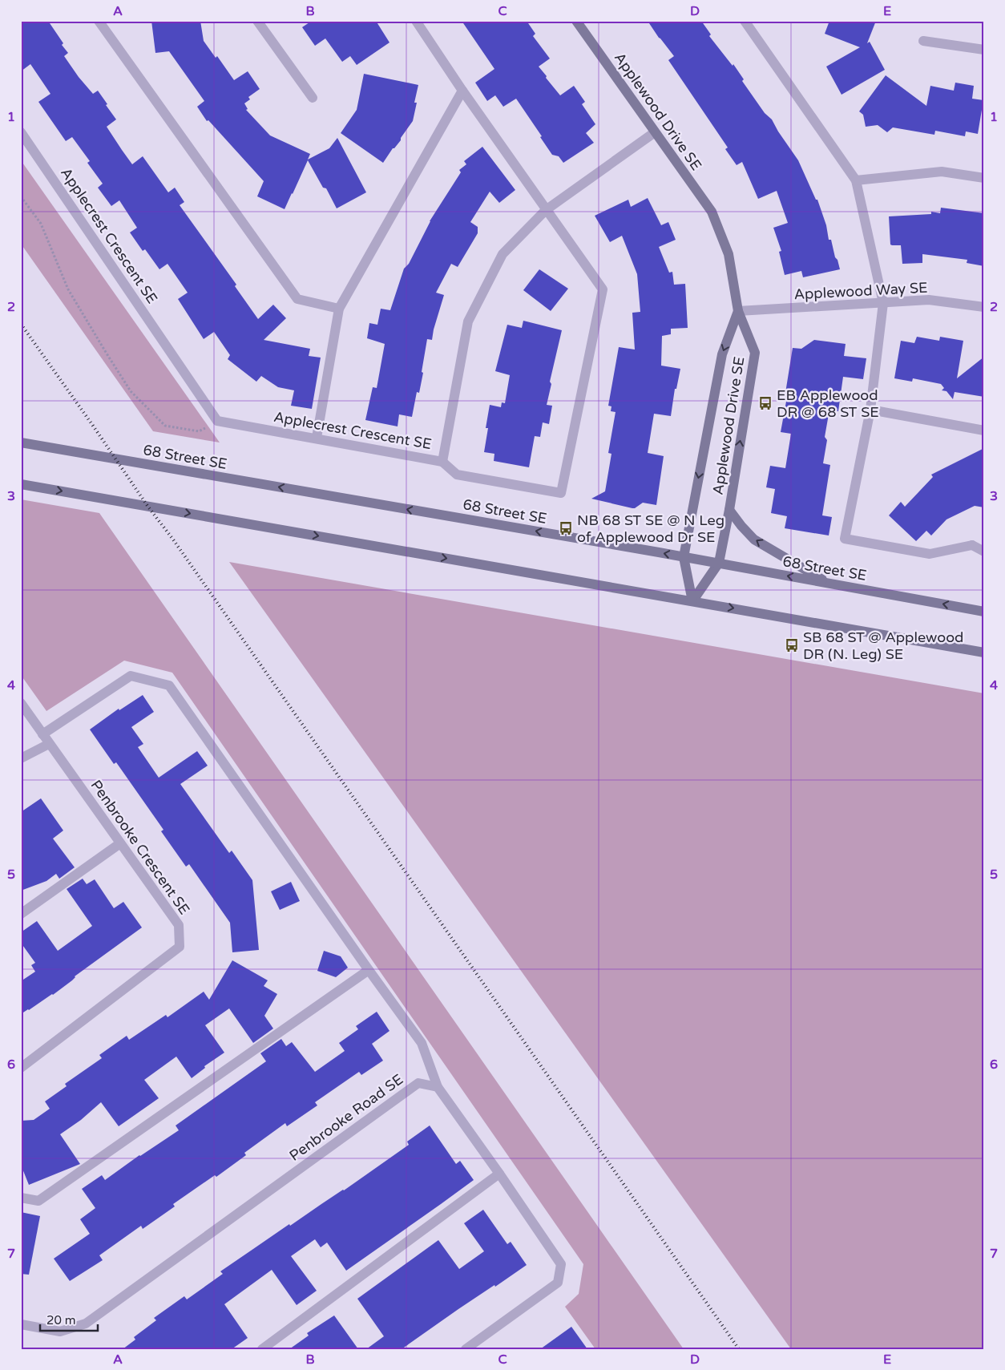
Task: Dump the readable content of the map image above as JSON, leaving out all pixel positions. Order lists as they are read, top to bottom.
{
  "streets": {
    "main road": ["Applewood Drive SE", "68 Street SE"],
    "street": [
      "Applecrest Crescent SE",
      "Applewood Way SE",
      "Penbrooke Crescent SE",
      "Penbrooke Road SE"
    ]
  },
  "crossings": [
    ["Applewood Drive SE", "Applecrest Crescent SE"],
    ["Applewood Drive SE", "Applewood Way SE"],
    ["Applewood Drive SE", "68 Street SE"]
  ],
  "places": {
    "bus stop": ["EB Applewood DR @ 68 ST SE", "NB 68 ST SE @ N Leg of Applewood Dr SE", "SB 68 ST @ Applewood DR (N. Leg) SE"]
  },
  "scale_bar": "20 m",
  "grid": {
    "columns": [
      "A",
      "B",
      "C",
      "D",
      "E"
    ],
    "rows": [
      "1",
      "2",
      "3",
      "4",
      "5",
      "6",
      "7"
    ]
  }
}
